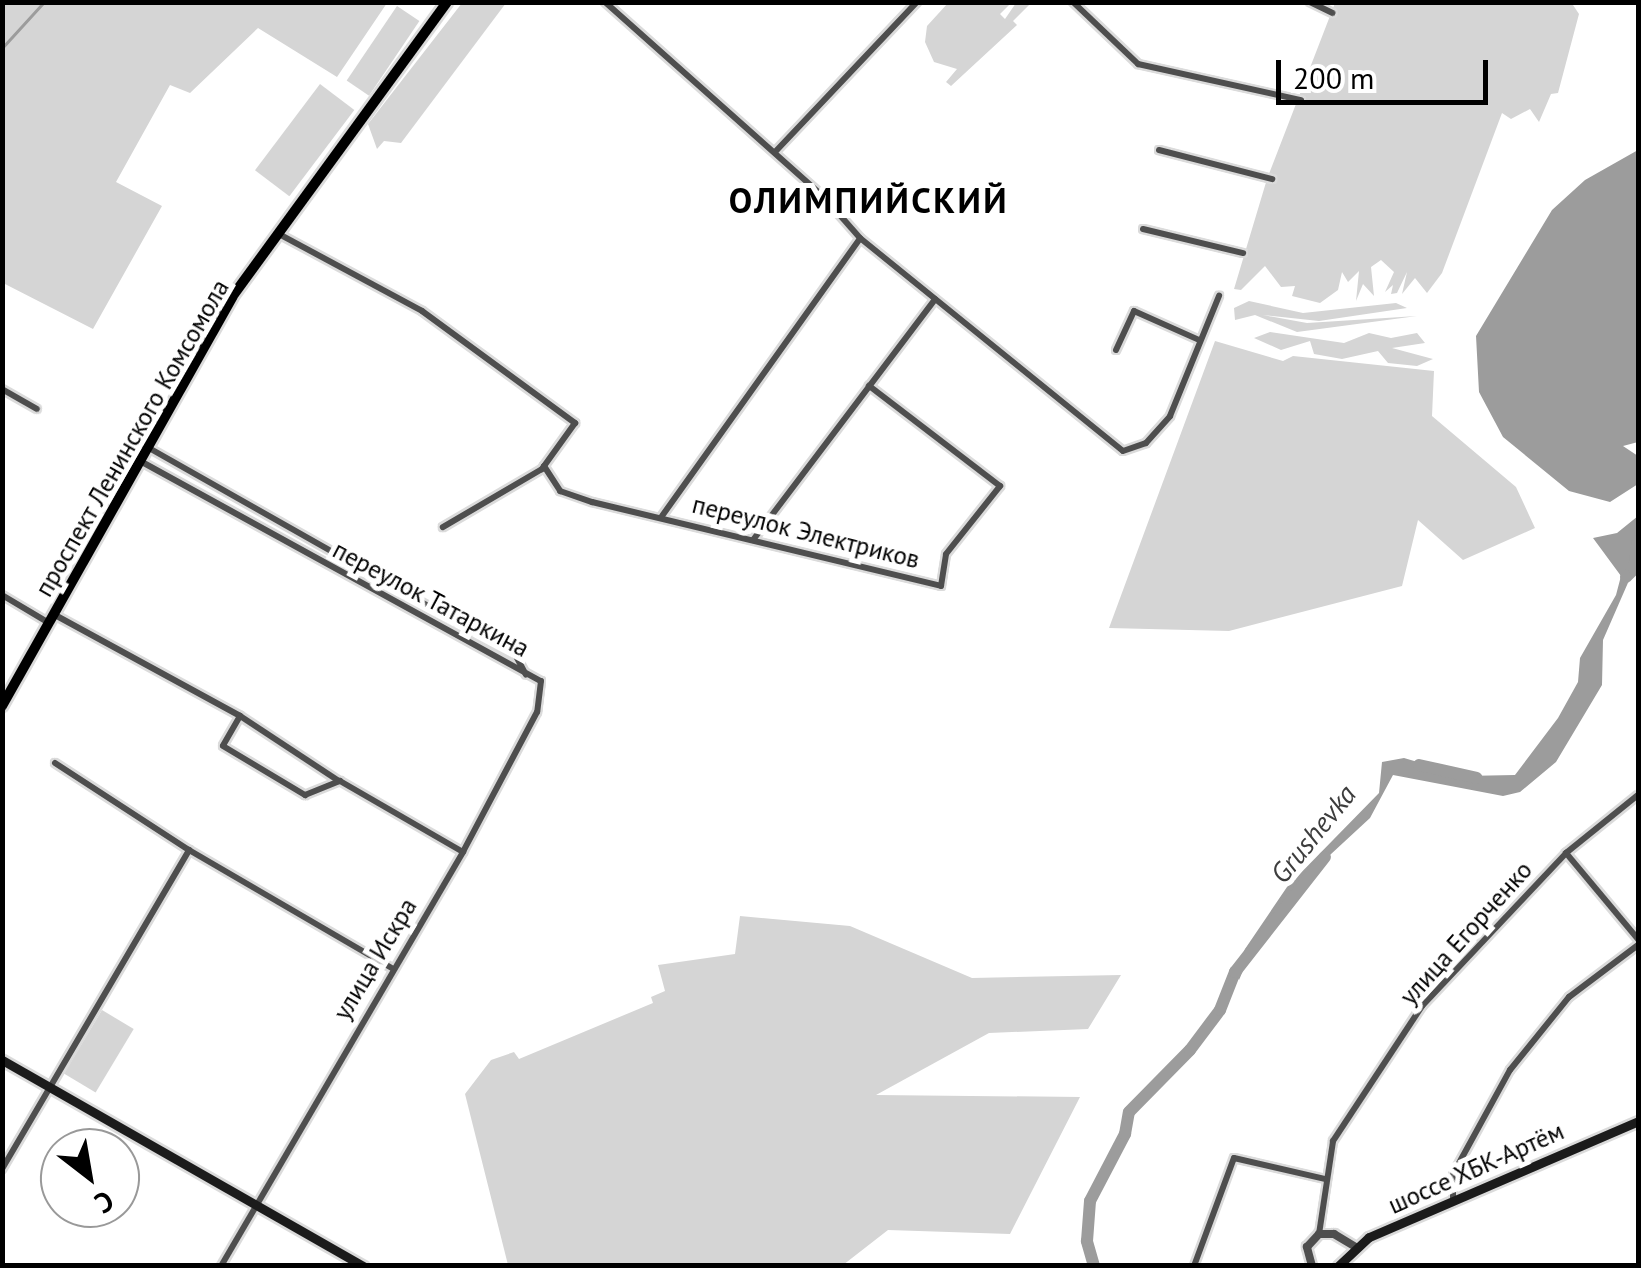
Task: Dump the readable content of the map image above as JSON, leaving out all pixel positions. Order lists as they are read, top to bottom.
{
  "streets": {
    "main road": ["проспект Ленинского Комсомола", "шоссе ХБК-Артём"],
    "street": [
      "переулок Электриков",
      "переулок Татаркина",
      "улица Егорченко",
      "улица Искра"
    ]
  },
  "crossings": [
    ["проспект Ленинского Комсомола", "переулок Татаркина"],
    ["переулок Татаркина", "улица Искра"]
  ],
  "districts": ["ОЛИМПИЙСКИЙ"],
  "water": ["Grushevka"],
  "scale_bar": "200 m",
  "north": "bottom right"
}
